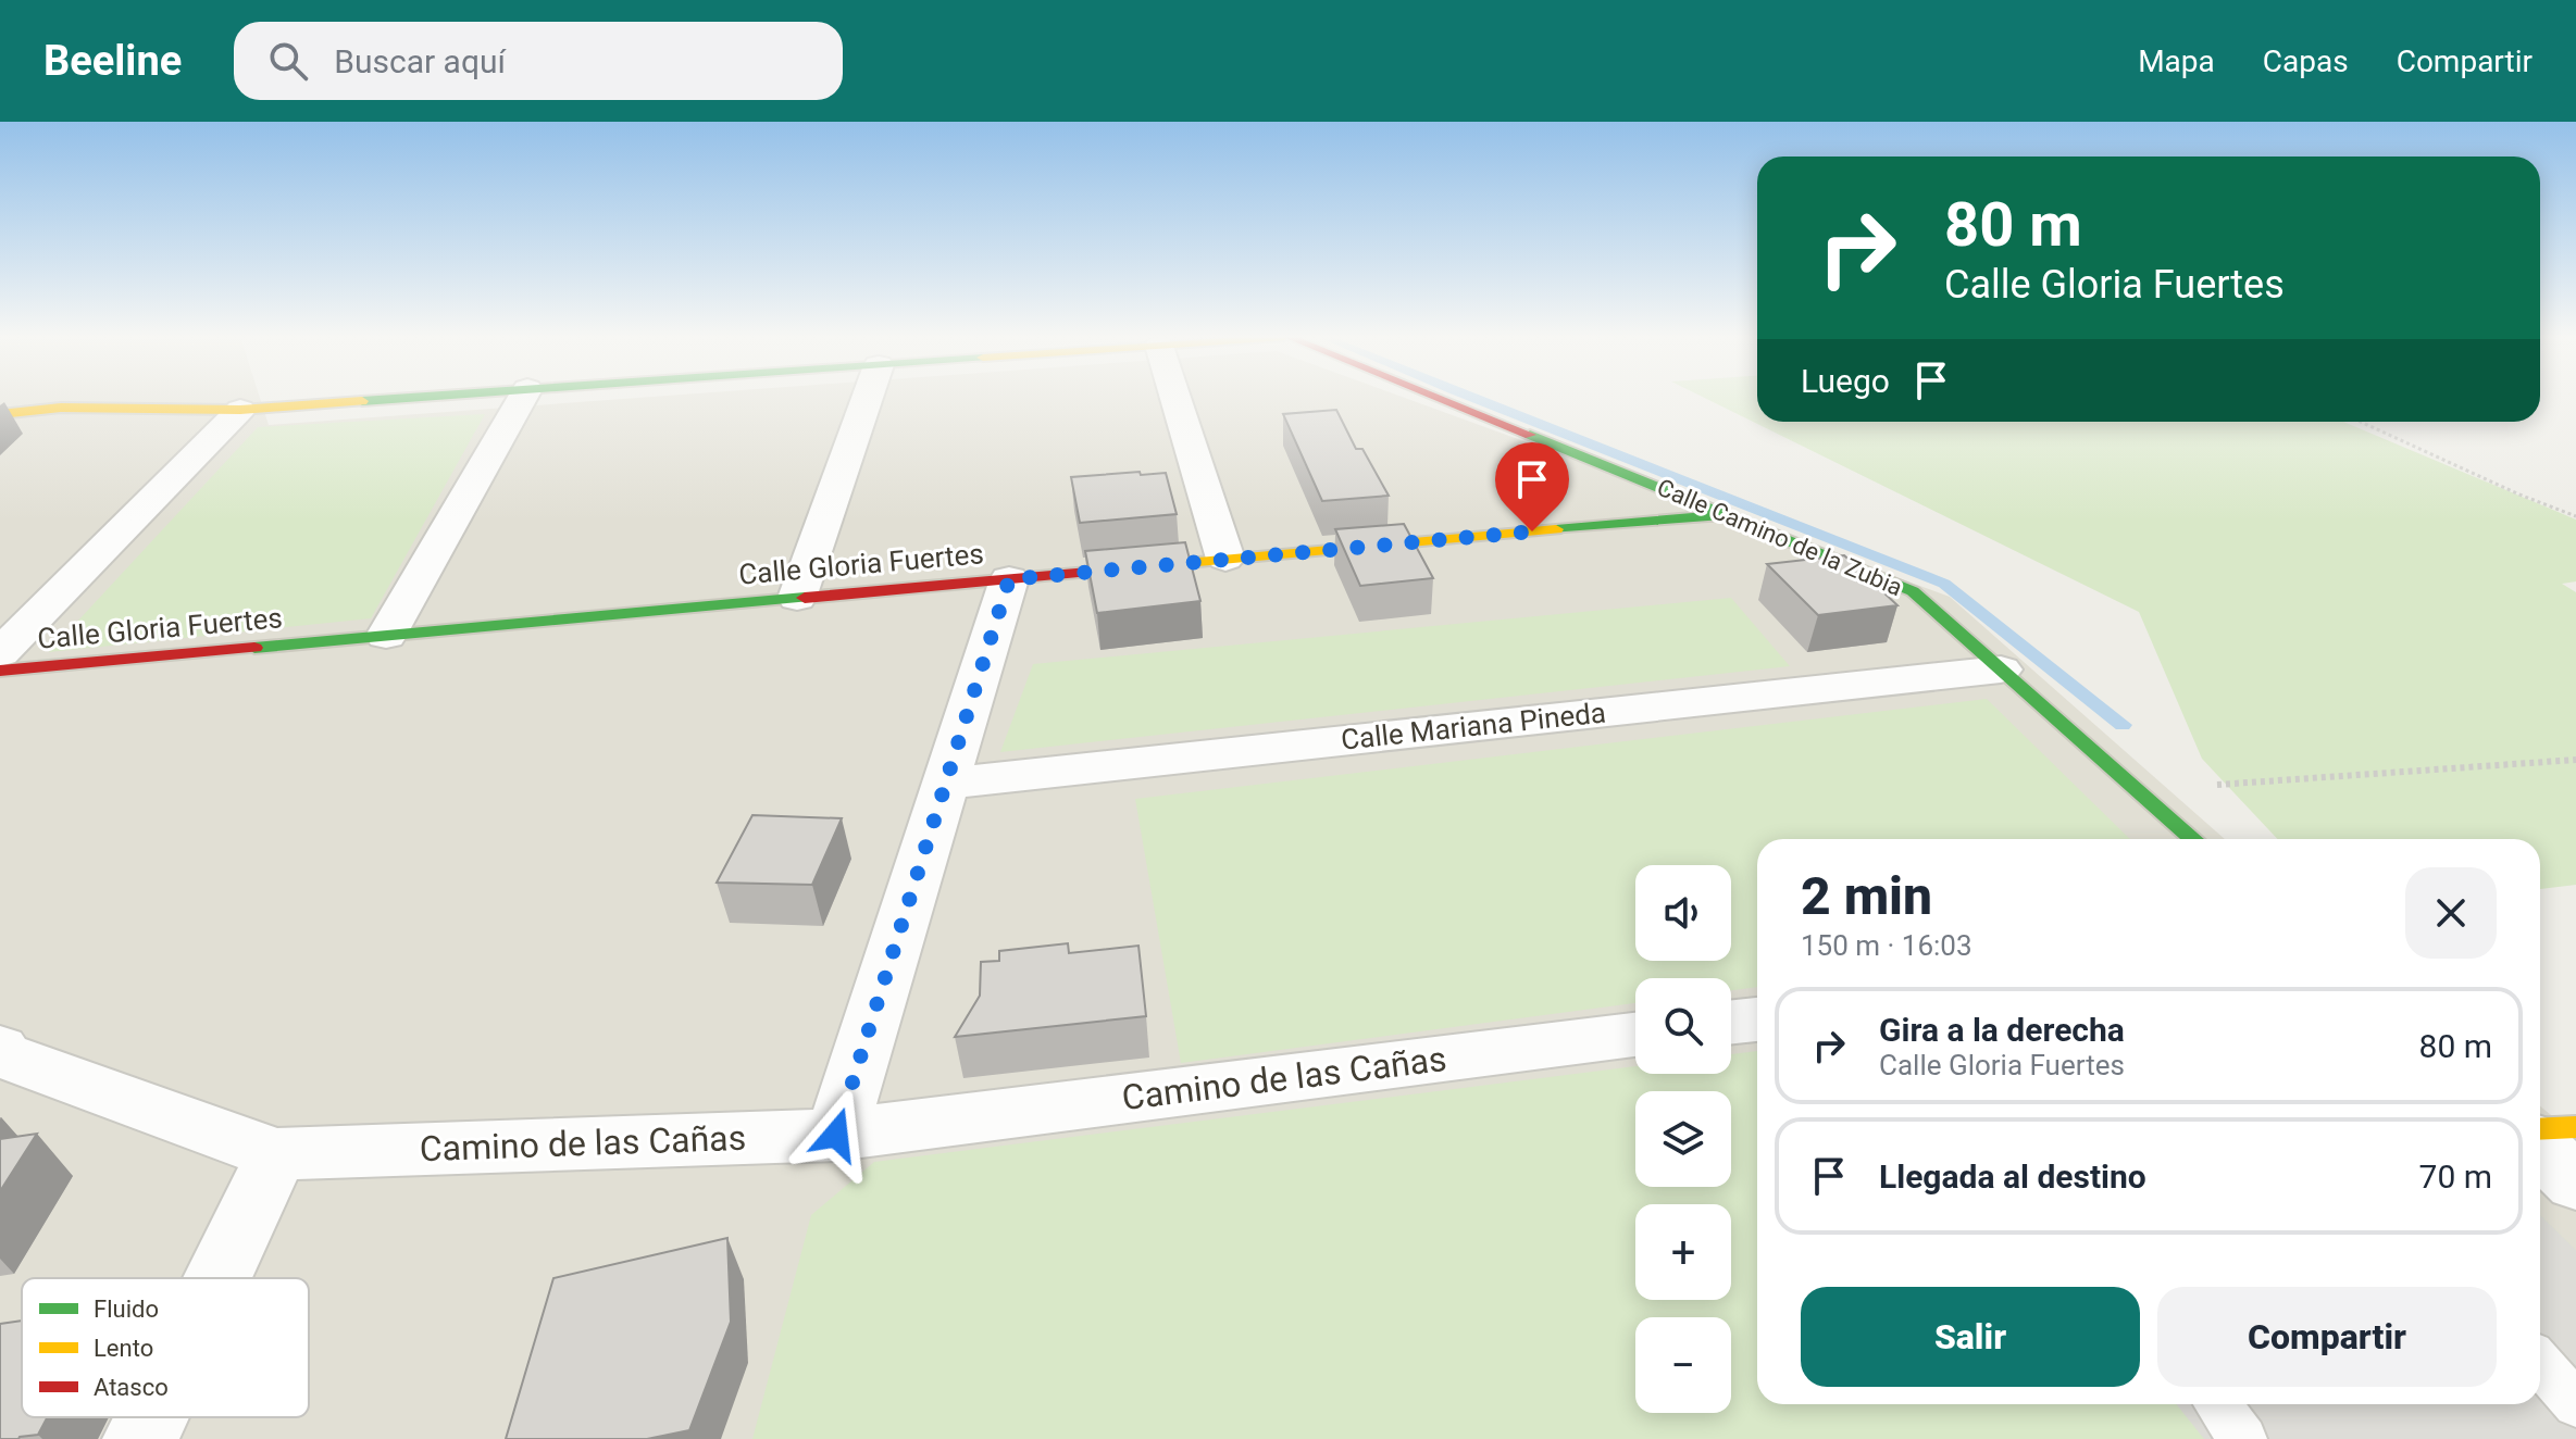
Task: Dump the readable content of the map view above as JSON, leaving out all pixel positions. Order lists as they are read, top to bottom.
{
  "streets": {
    "street": [
      "Calle Camino de la Zubia",
      "Calle Gloria Fuertes",
      "Calle Mariana Pineda",
      "Camino de las Cañas"
    ]
  },
  "crossings": [
    ["Calle Camino de la Zubia", "Calle Gloria Fuertes"],
    ["Calle Camino de la Zubia", "Calle Mariana Pineda"]
  ],
  "legend": ["Fluido", "Lento", "Atasco"],
  "page": {
    "header": "Beeline",
    "search": "Buscar aquí",
    "nav": ["Mapa", "Capas", "Compartir"],
    "turn": ["80 m", "Calle Gloria Fuertes"],
    "then": "Luego",
    "heading": ["2 min", "150 m · 16:03"],
    "map_buttons": ["+", "−"],
    "list": [
      {
        "name": "Gira a la derecha",
        "note": "Calle Gloria Fuertes",
        "value": "80 m"
      },
      {
        "name": "Llegada al destino",
        "value": "70 m"
      }
    ],
    "buttons": ["Salir", "Compartir"]
  }
}
